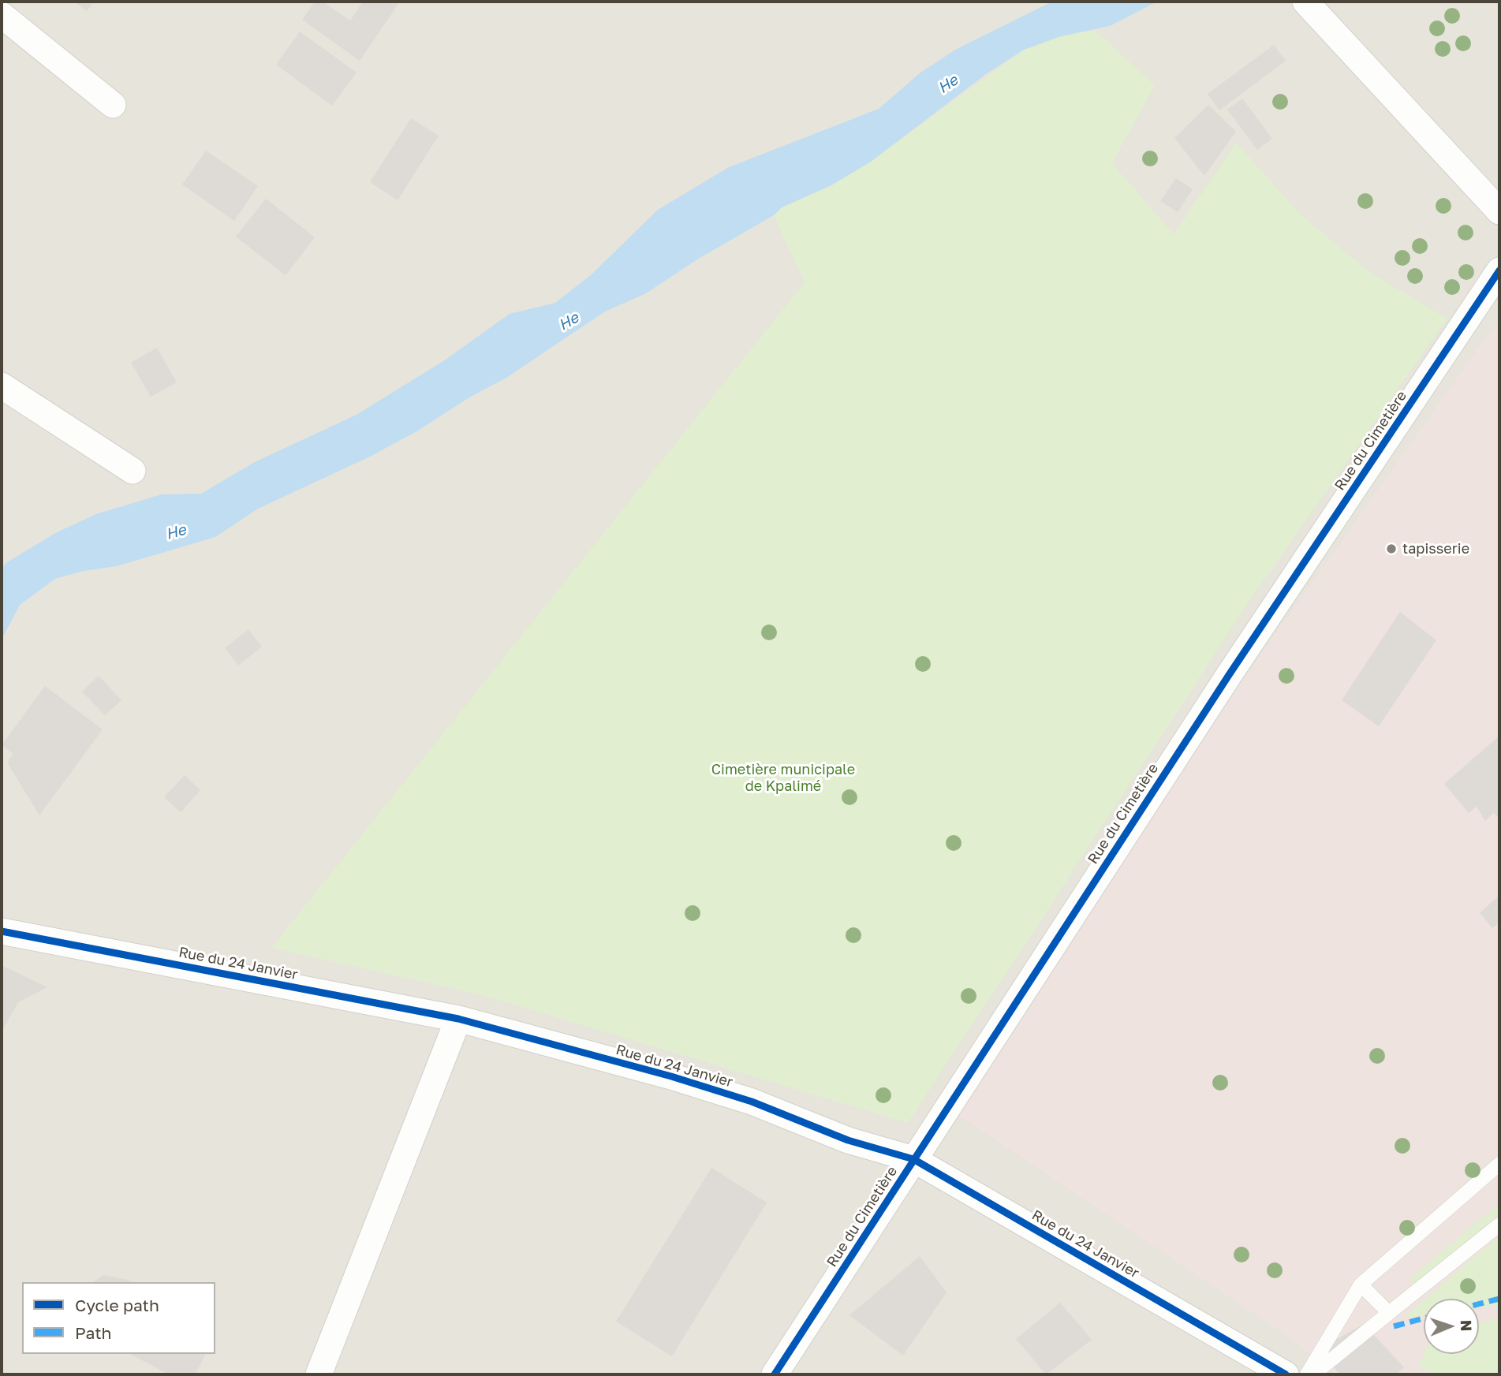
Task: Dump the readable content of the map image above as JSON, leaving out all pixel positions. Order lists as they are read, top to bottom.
{
  "streets": {
    "street": ["Rue du Cimetière", "Rue du 24 Janvier"]
  },
  "crossings": [
    ["Rue du Cimetière", "Rue du 24 Janvier"]
  ],
  "water": ["He"],
  "parks": ["Cimetière municipale de Kpalimé"],
  "places": ["tapisserie"],
  "legend": ["Cycle path", "Path"],
  "north": "right"
}
